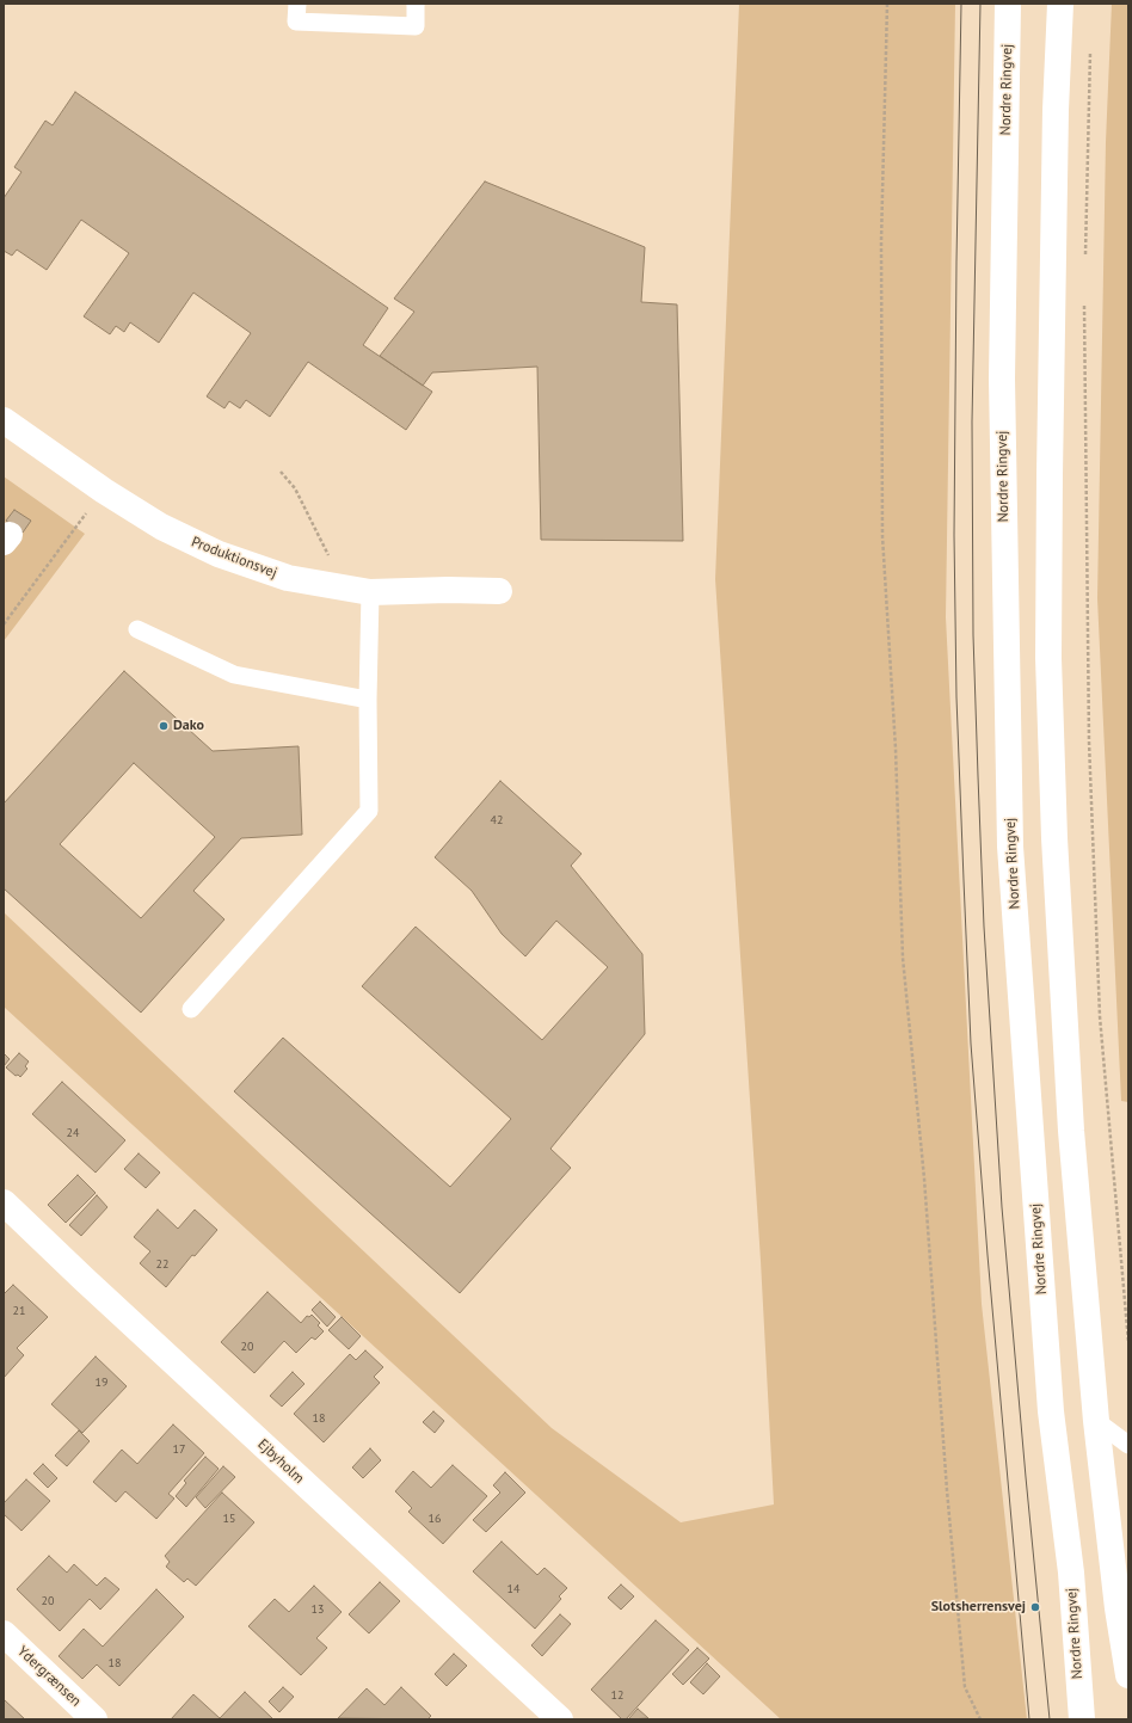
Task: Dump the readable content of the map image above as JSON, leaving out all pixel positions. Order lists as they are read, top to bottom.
{
  "streets": {
    "main road": [
      "Nordre Ringvej",
      "Produktionsvej",
      "Ejbyholm",
      "Ydergrænsen"
    ]
  },
  "places": ["Dako", "Slotsherrensvej"],
  "house_numbers": [
    "42",
    "24",
    "22",
    "21",
    "20",
    "19",
    "18",
    "17",
    "15",
    "16",
    "14",
    "20",
    "13",
    "18",
    "12"
  ]
}
